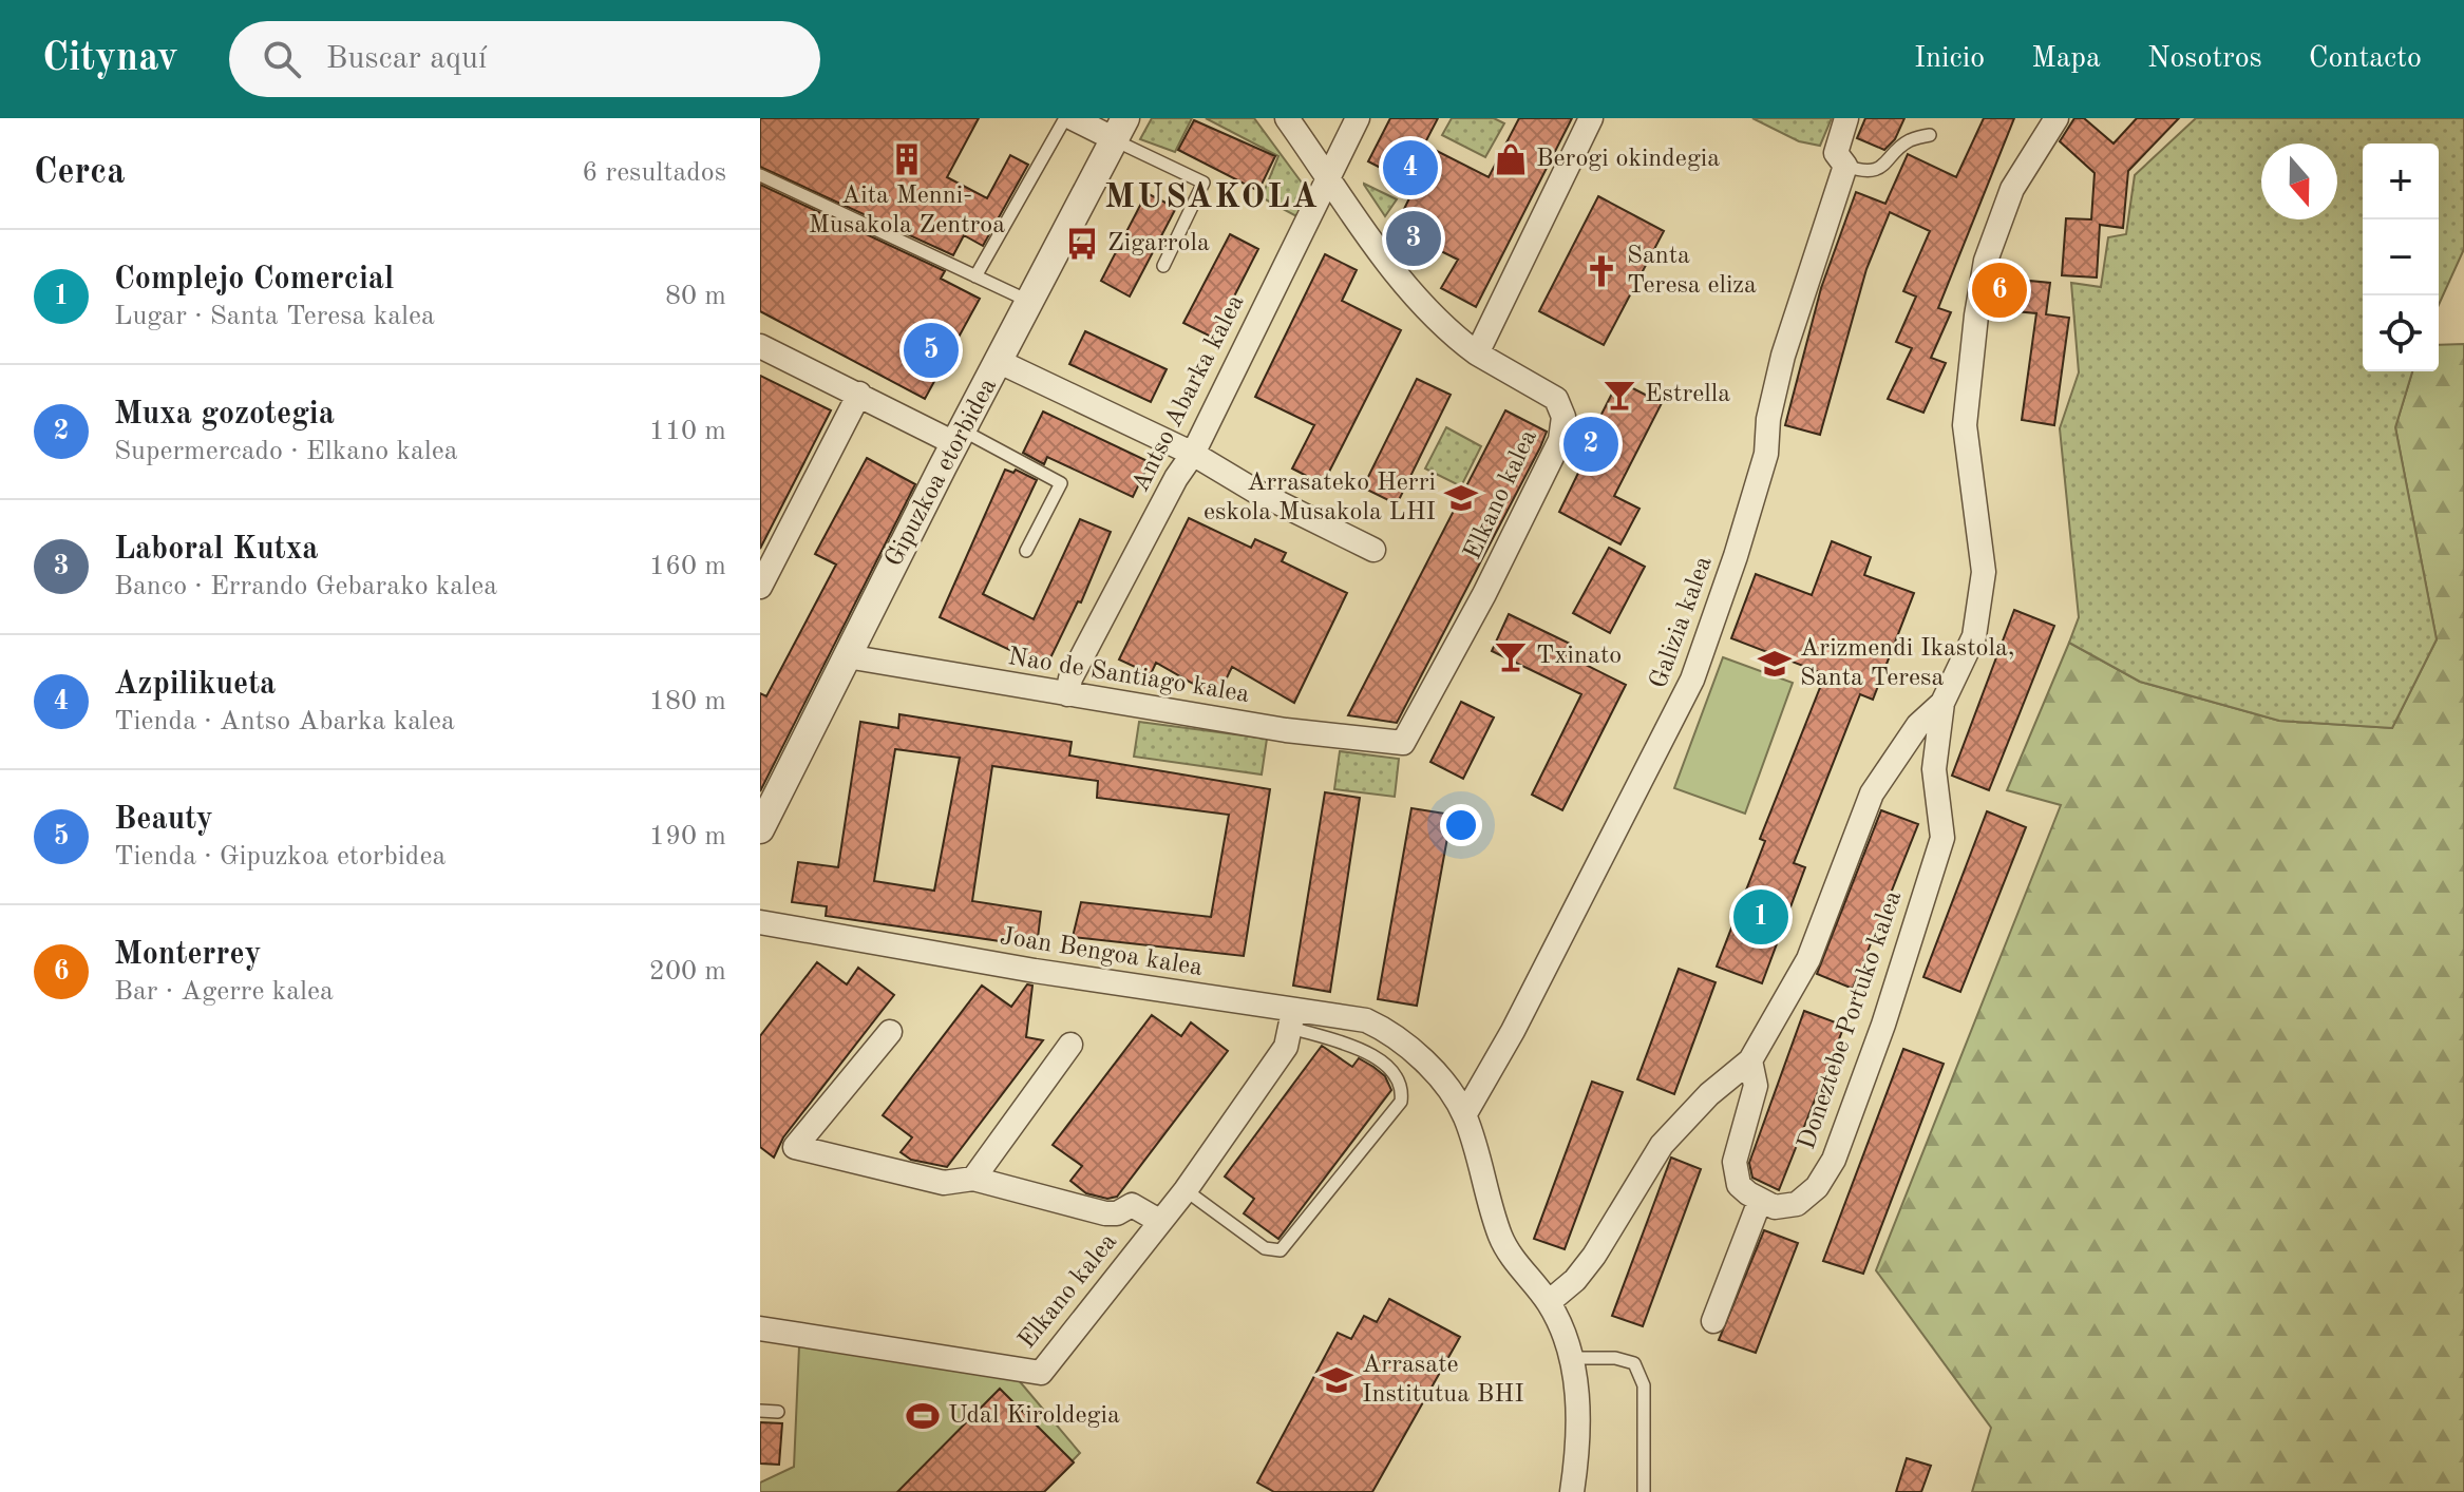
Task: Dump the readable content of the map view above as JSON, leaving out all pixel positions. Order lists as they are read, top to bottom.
{
  "streets": {
    "street": [
      "Antso Abarka kalea",
      "Gipuzkoa etorbidea",
      "Elkano kalea",
      "Galizia kalea",
      "Nao de Santiago kalea",
      "Joan Bengoa kalea",
      "Doneztebe Portuko kalea"
    ]
  },
  "crossings": [
    ["Antso Abarka kalea", "Nao de Santiago kalea"],
    ["Gipuzkoa etorbidea", "Nao de Santiago kalea"],
    ["Elkano kalea", "Nao de Santiago kalea"],
    ["Elkano kalea", "Joan Bengoa kalea"],
    ["Galizia kalea", "Joan Bengoa kalea"]
  ],
  "districts": ["MUSAKOLA"],
  "places": {
    "building": ["Aita Menni- Musakola Zentroa"],
    "shop": ["Berogi okindegia"],
    "bus stop": ["Zigarrola"],
    "church": ["Santa Teresa eliza"],
    "bar": ["Estrella", "Txinato"],
    "school or university": ["Arrasateko Herri eskola Musakola LHI", "Arizmendi Ikastola, Santa Teresa", "Arrasate Institutua BHI"],
    "sports": ["Udal Kiroldegia"]
  },
  "north": "bottom",
  "page": {
    "header": "Citynav",
    "search": "Buscar aquí",
    "nav": [
      "Inicio",
      "Mapa",
      "Nosotros",
      "Contacto"
    ],
    "heading": ["Cerca", "6 resultados"],
    "pins": [
      "4",
      "3",
      "6",
      "5",
      "2",
      "1"
    ],
    "map_buttons": ["+", "−"],
    "list": [
      {
        "mark": "1",
        "name": "Complejo Comercial",
        "note": "Lugar · Santa Teresa kalea",
        "value": "80 m"
      },
      {
        "mark": "2",
        "name": "Muxa gozotegia",
        "note": "Supermercado · Elkano kalea",
        "value": "110 m"
      },
      {
        "mark": "3",
        "name": "Laboral Kutxa",
        "note": "Banco · Errando Gebarako kalea",
        "value": "160 m"
      },
      {
        "mark": "4",
        "name": "Azpilikueta",
        "note": "Tienda · Antso Abarka kalea",
        "value": "180 m"
      },
      {
        "mark": "5",
        "name": "Beauty",
        "note": "Tienda · Gipuzkoa etorbidea",
        "value": "190 m"
      },
      {
        "mark": "6",
        "name": "Monterrey",
        "note": "Bar · Agerre kalea",
        "value": "200 m"
      }
    ]
  }
}
